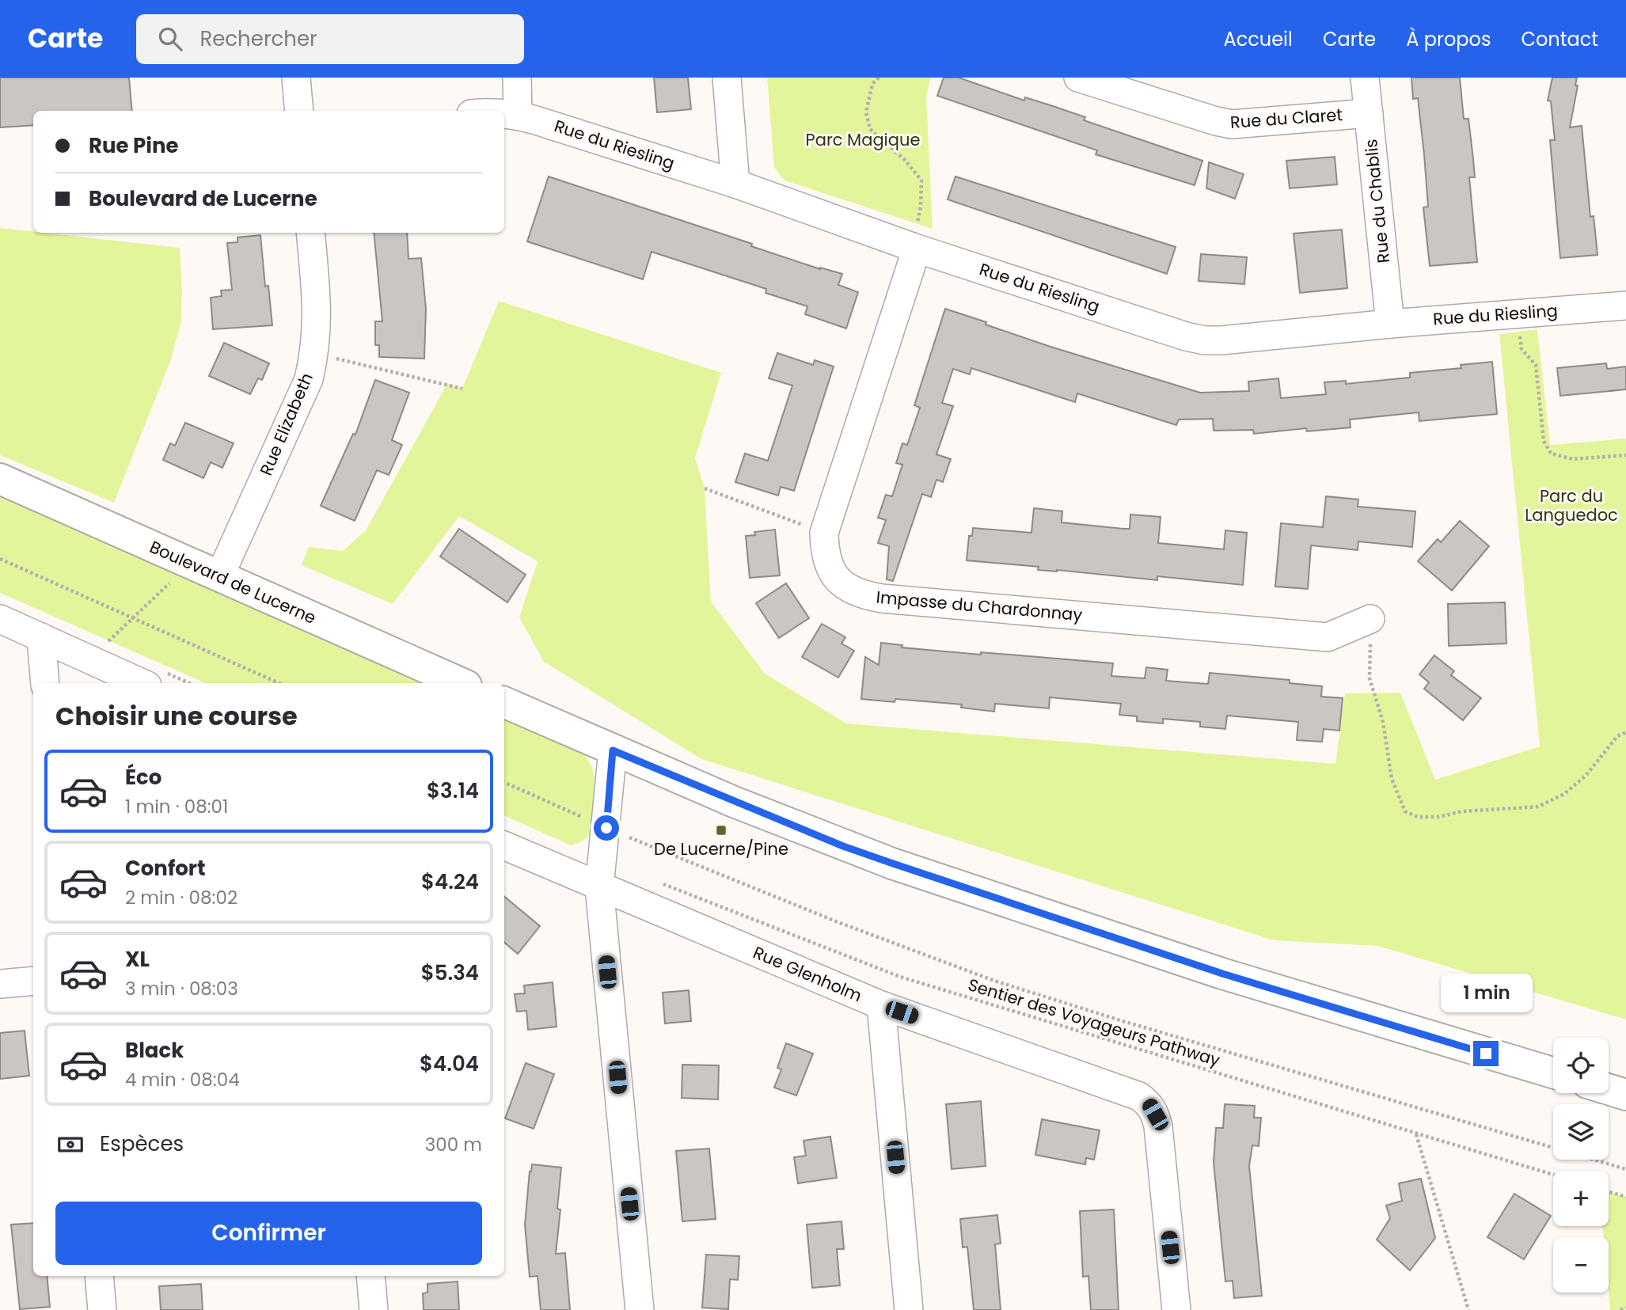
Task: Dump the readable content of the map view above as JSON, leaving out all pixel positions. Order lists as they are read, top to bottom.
{
  "streets": {
    "main road": ["Boulevard de Lucerne"],
    "street": [
      "Rue du Claret",
      "Rue du Riesling",
      "Rue du Chablis",
      "Rue Elizabeth",
      "Impasse du Chardonnay",
      "Rue Glenholm"
    ],
    "path": ["Sentier des Voyageurs Pathway"]
  },
  "crossings": [
    ["Rue du Claret", "Rue du Chablis"],
    ["Rue du Riesling", "Rue du Chablis"],
    ["Rue du Riesling", "Impasse du Chardonnay"],
    ["Rue Elizabeth", "Boulevard de Lucerne"]
  ],
  "parks": ["Parc Magique", "Parc du Languedoc"],
  "places": {
    "transit": ["De Lucerne/Pine"]
  },
  "page": {
    "header": "Carte",
    "search": "Rechercher",
    "nav": [
      "Accueil",
      "Carte",
      "À propos",
      "Contact"
    ],
    "banner": ["Rue Pine", "Boulevard de Lucerne"],
    "heading": "Choisir une course",
    "list": [
      {
        "name": "Éco",
        "note": "1 min · 08:01",
        "value": "$3.14"
      },
      {
        "name": "Confort",
        "note": "2 min · 08:02",
        "value": "$4.24"
      },
      {
        "name": "XL",
        "note": "3 min · 08:03",
        "value": "$5.34"
      },
      {
        "name": "Black",
        "note": "4 min · 08:04",
        "value": "$4.04"
      }
    ],
    "bubble": "1 min",
    "map_buttons": ["+", "−"],
    "pay": ["Espèces", "300 m"],
    "buttons": "Confirmer"
  }
}
